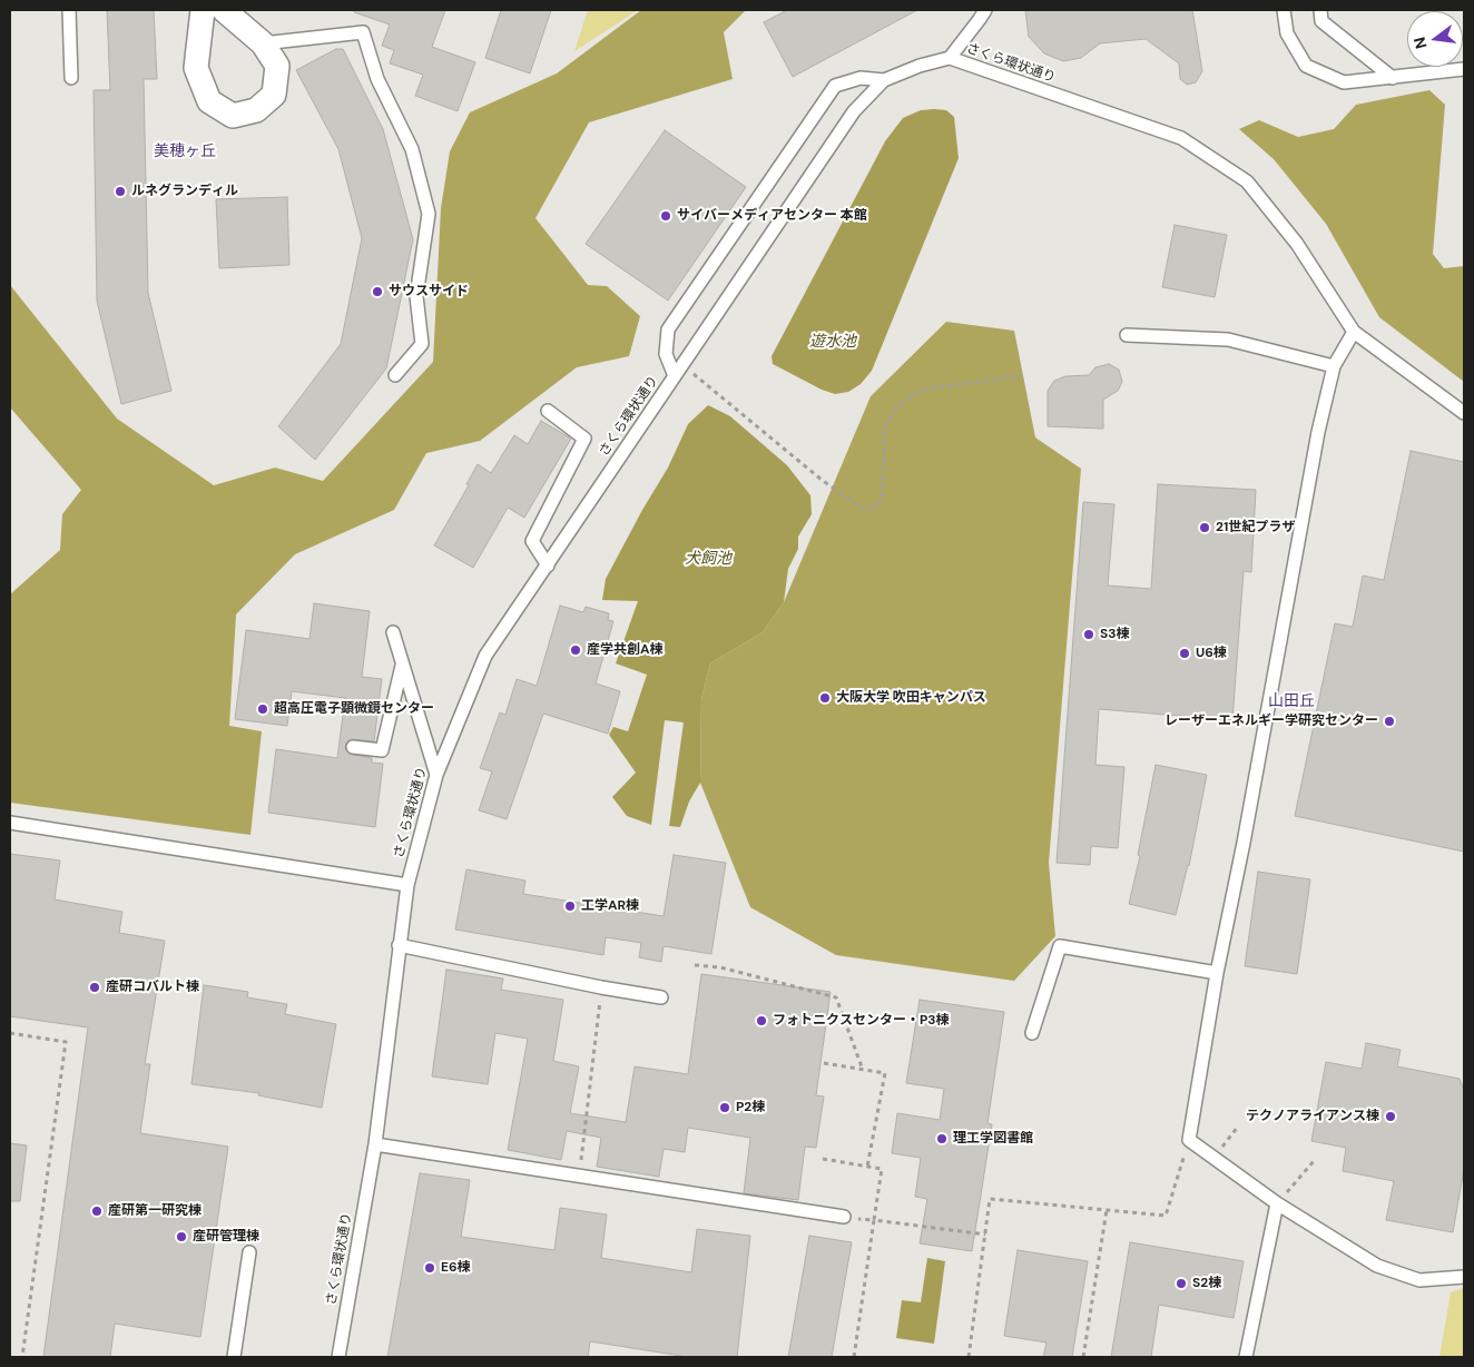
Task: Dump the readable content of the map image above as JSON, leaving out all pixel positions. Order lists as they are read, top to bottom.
{
  "streets": {
    "lane": ["さくら環状通り"]
  },
  "districts": ["美穂ヶ丘", "山田丘"],
  "water": ["遊水池", "犬飼池"],
  "places": [
    "ルネグランディル",
    "サイバーメディアセンター 本館",
    "サウスサイド",
    "21世紀プラザ",
    "S3棟",
    "産学共創A棟",
    "U6棟",
    "大阪大学 吹田キャンパス",
    "超高圧電子顕微鏡センター",
    "レーザーエネルギー学研究センター",
    "工学AR棟",
    "産研コバルト棟",
    "フォトニクスセンター・P3棟",
    "P2棟",
    "テクノアライアンス棟",
    "理工学図書館",
    "産研第一研究棟",
    "産研管理棟",
    "E6棟",
    "S2棟"
  ],
  "north": "left"
}
